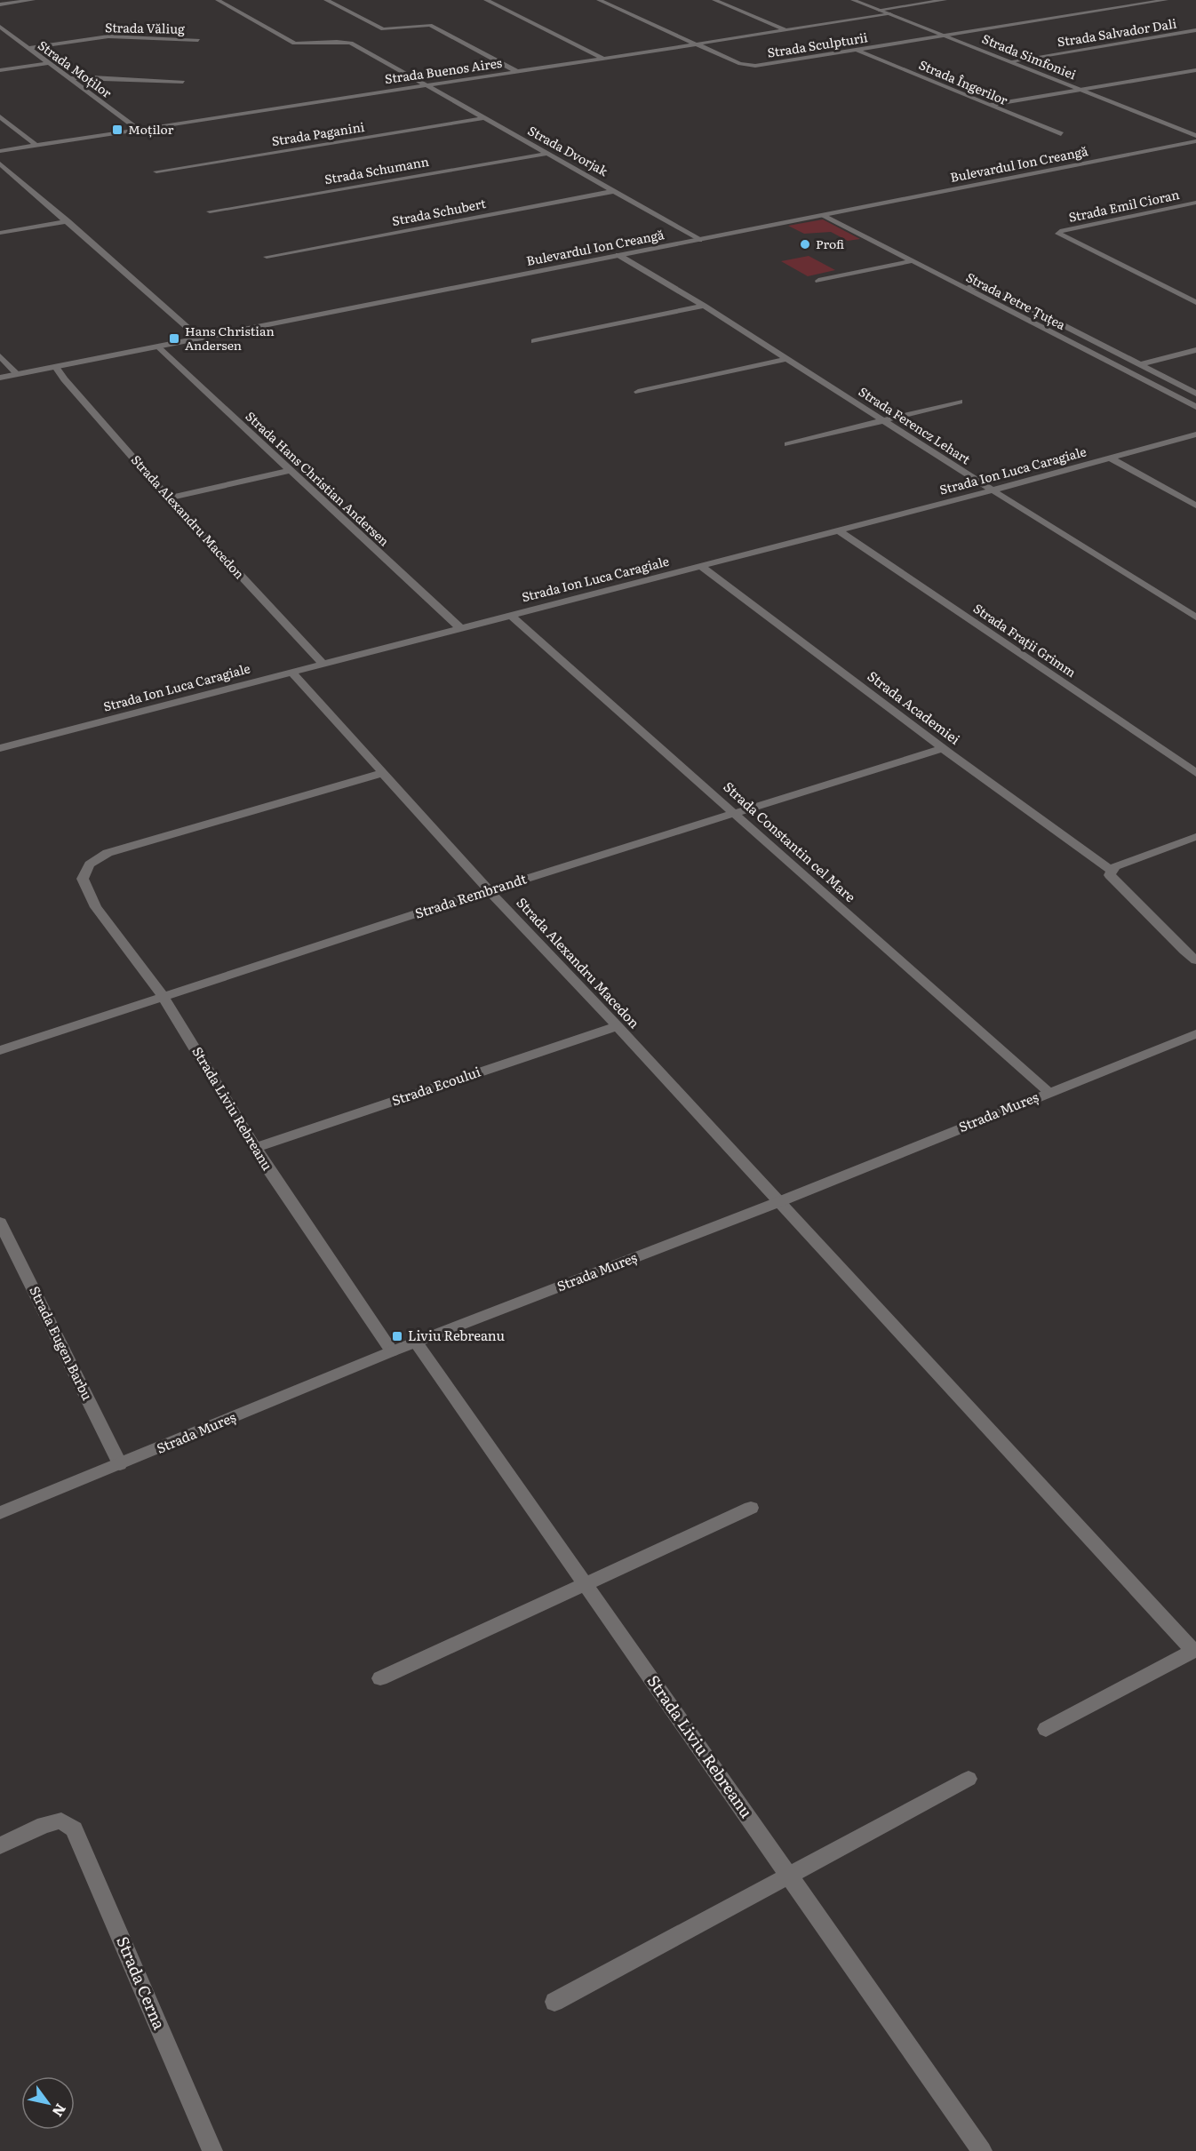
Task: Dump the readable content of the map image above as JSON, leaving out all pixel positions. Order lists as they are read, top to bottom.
{
  "streets": {
    "street": [
      "Strada Văliug",
      "Strada Salvador Dali",
      "Strada Sculpturii",
      "Strada Simfoniei",
      "Strada Moților",
      "Strada Buenos Aires",
      "Strada Îngerilor",
      "Strada Paganini",
      "Strada Dvorjak",
      "Bulevardul Ion Creangă",
      "Strada Schumann",
      "Strada Emil Cioran",
      "Strada Schubert",
      "Strada Petre Țuțea",
      "Strada Ferencz Lehart",
      "Strada Ion Luca Caragiale",
      "Strada Hans Christian Andersen",
      "Strada Alexandru Macedon",
      "Strada Frații Grimm",
      "Strada Academiei",
      "Strada Constantin cel Mare",
      "Strada Rembrandt",
      "Strada Ecoului",
      "Strada Liviu Rebreanu",
      "Strada Mureș",
      "Strada Eugen Barbu",
      "Strada Cerna"
    ]
  },
  "crossings": [
    ["Strada Văliug", "Strada Moților"],
    ["Strada Salvador Dali", "Strada Simfoniei"],
    ["Strada Sculpturii", "Strada Simfoniei"],
    ["Strada Sculpturii", "Strada Buenos Aires"],
    ["Strada Sculpturii", "Strada Îngerilor"],
    ["Strada Simfoniei", "Strada Buenos Aires"],
    ["Strada Moților", "Strada Buenos Aires"],
    ["Strada Buenos Aires", "Strada Dvorjak"],
    ["Strada Paganini", "Strada Dvorjak"],
    ["Strada Dvorjak", "Bulevardul Ion Creangă"],
    ["Strada Dvorjak", "Strada Schumann"],
    ["Strada Dvorjak", "Strada Schubert"],
    ["Bulevardul Ion Creangă", "Strada Petre Țuțea"],
    ["Bulevardul Ion Creangă", "Strada Ferencz Lehart"],
    ["Bulevardul Ion Creangă", "Strada Hans Christian Andersen"],
    ["Bulevardul Ion Creangă", "Strada Alexandru Macedon"],
    ["Strada Ferencz Lehart", "Strada Ion Luca Caragiale"],
    ["Strada Ion Luca Caragiale", "Strada Hans Christian Andersen"],
    ["Strada Ion Luca Caragiale", "Strada Alexandru Macedon"],
    ["Strada Ion Luca Caragiale", "Strada Frații Grimm"],
    ["Strada Ion Luca Caragiale", "Strada Academiei"],
    ["Strada Ion Luca Caragiale", "Strada Constantin cel Mare"],
    ["Strada Alexandru Macedon", "Strada Rembrandt"],
    ["Strada Alexandru Macedon", "Strada Ecoului"],
    ["Strada Alexandru Macedon", "Strada Liviu Rebreanu"],
    ["Strada Alexandru Macedon", "Strada Mureș"],
    ["Strada Academiei", "Strada Rembrandt"],
    ["Strada Constantin cel Mare", "Strada Rembrandt"],
    ["Strada Constantin cel Mare", "Strada Mureș"],
    ["Strada Rembrandt", "Strada Liviu Rebreanu"],
    ["Strada Ecoului", "Strada Liviu Rebreanu"],
    ["Strada Liviu Rebreanu", "Strada Mureș"],
    ["Strada Mureș", "Strada Eugen Barbu"]
  ],
  "places": {
    "transit": ["Moților", "Hans Christian Andersen", "Liviu Rebreanu"],
    "other": ["Profi"]
  },
  "north": "bottom right"
}
